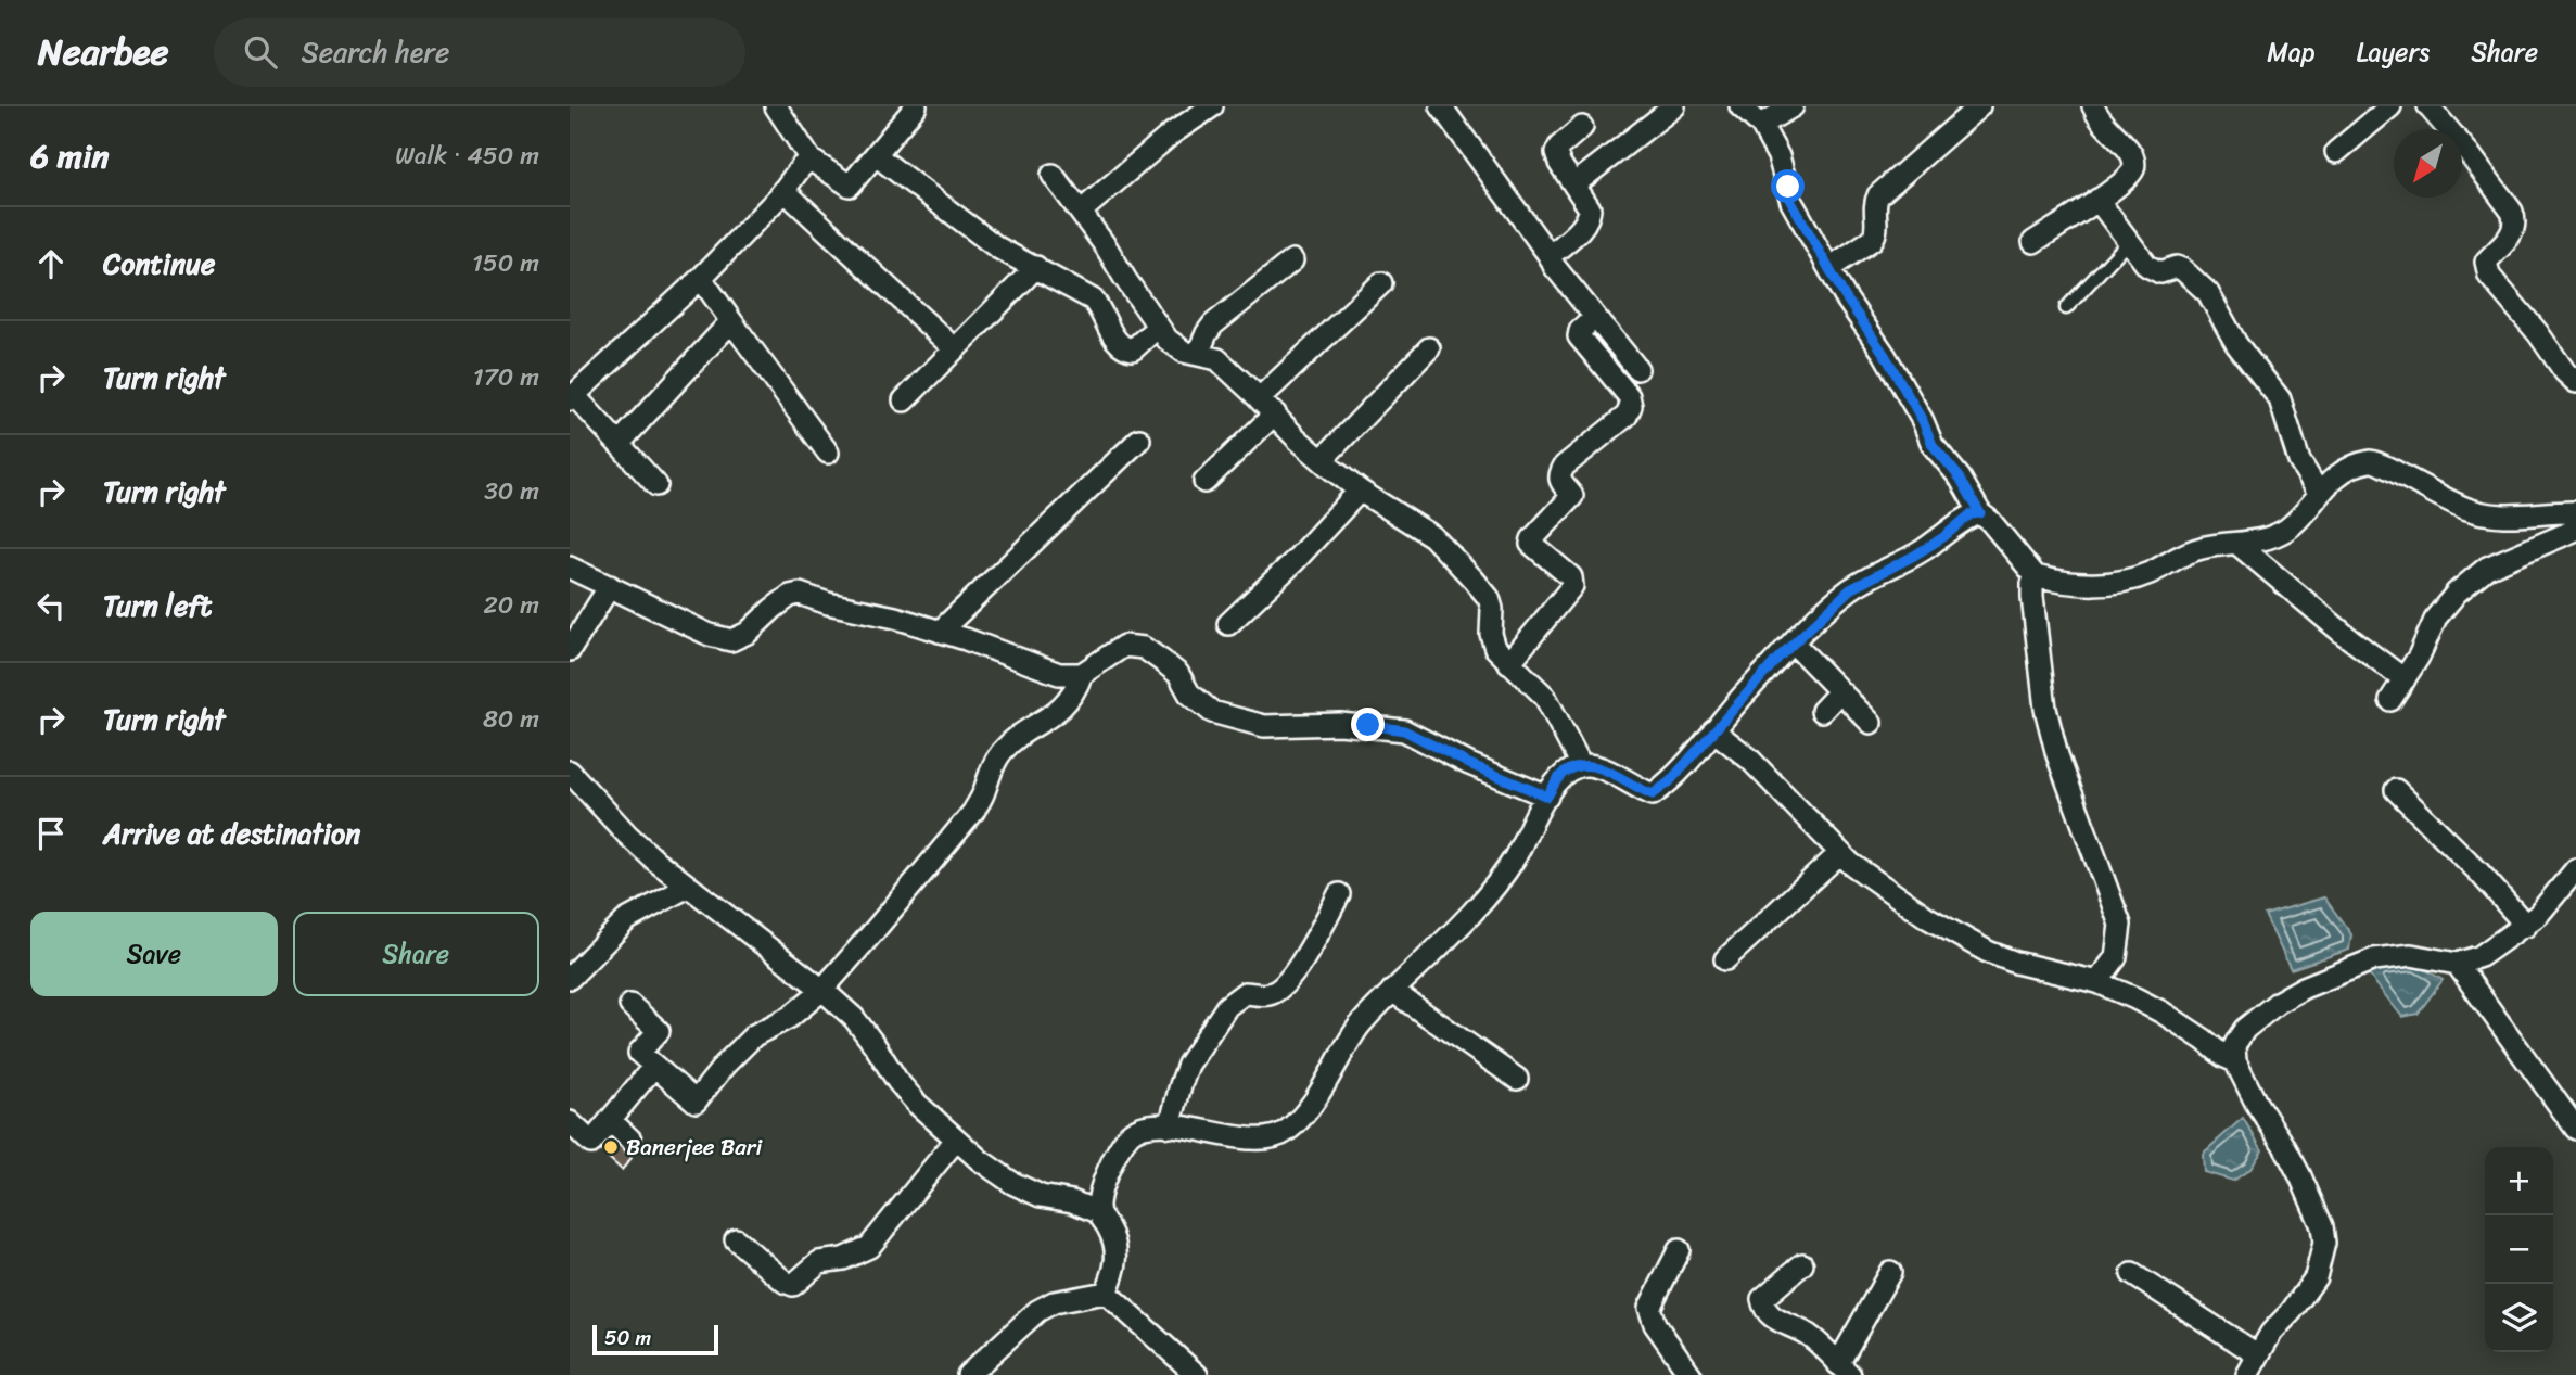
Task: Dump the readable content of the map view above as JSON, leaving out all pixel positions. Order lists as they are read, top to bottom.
{
  "places": ["Banerjee Bari"],
  "scale_bar": "50 m",
  "north": "bottom left",
  "page": {
    "header": "Nearbee",
    "search": "Search here",
    "nav": ["Map", "Layers", "Share"],
    "heading": ["6 min", "Walk · 450 m"],
    "list": [
      ["Continue", "150 m"],
      ["Turn right", "170 m"],
      ["Turn right", "30 m"],
      ["Turn left", "20 m"],
      ["Turn right", "80 m"],
      "Arrive at destination"
    ],
    "buttons": ["Save", "Share"],
    "map_buttons": ["+", "−"],
    "scale": "50 m"
  }
}
